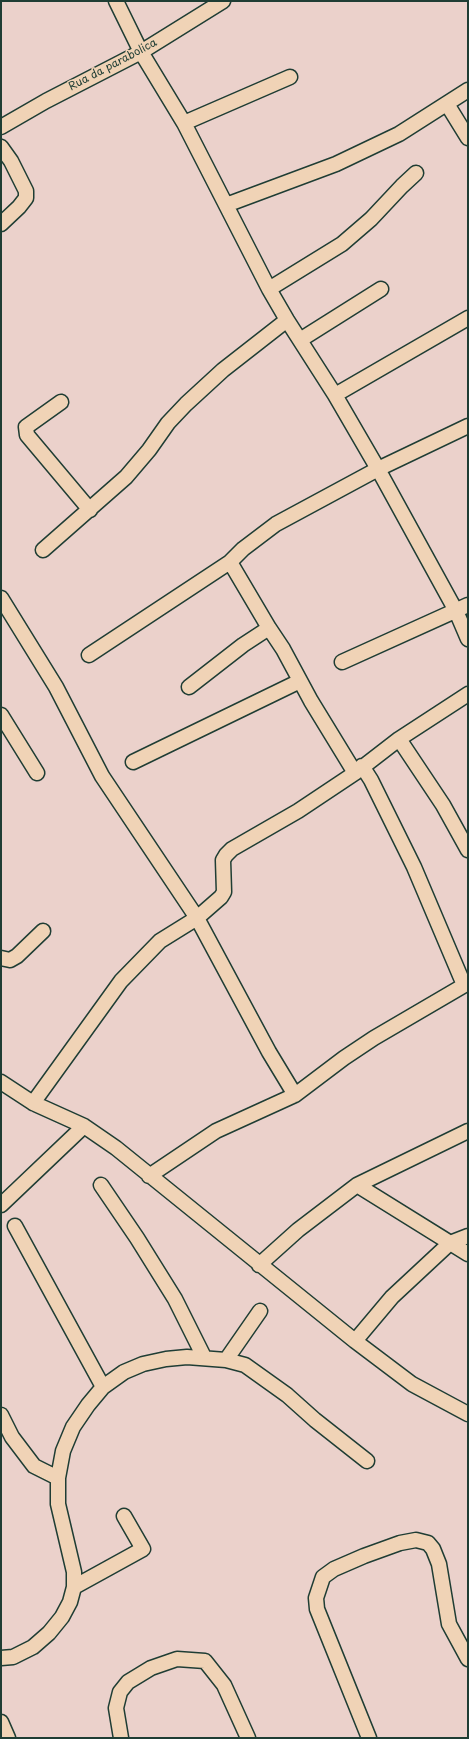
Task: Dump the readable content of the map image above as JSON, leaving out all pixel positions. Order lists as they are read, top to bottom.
{
  "streets": {
    "street": ["Rua da parabolica"]
  }
}
